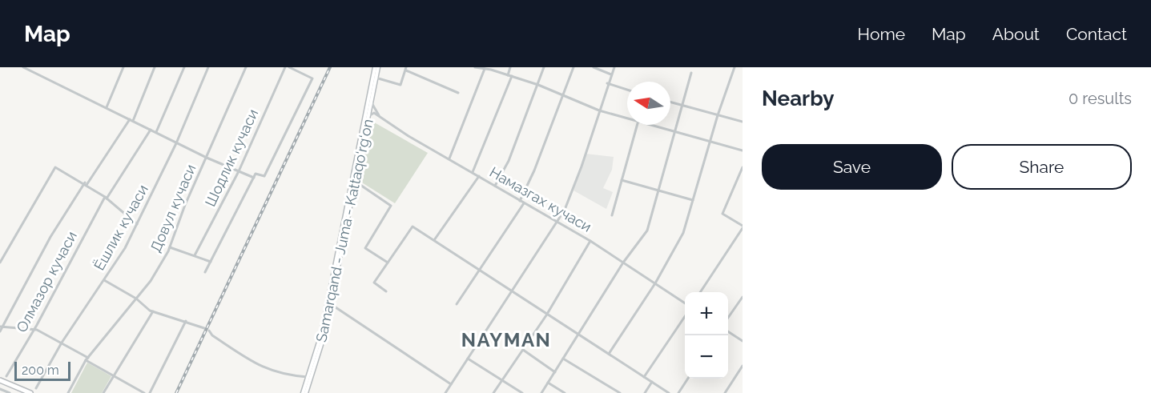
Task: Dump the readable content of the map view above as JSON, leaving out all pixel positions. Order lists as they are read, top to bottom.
{
  "streets": {
    "main road": ["Samarqand - Juma - Kattaqo‘rg‘on"],
    "street": [
      "Шодлик кучаси",
      "Намазгах кучаси",
      "Довул кучаси",
      "Ёшлик кучаси",
      "Олмазор кучаси"
    ]
  },
  "districts": ["NAYMAN"],
  "scale_bar": "200 m",
  "north": "left",
  "page": {
    "header": "Map",
    "nav": [
      "Home",
      "Map",
      "About",
      "Contact"
    ],
    "heading": ["Nearby", "0 results"],
    "buttons": ["Save", "Share"],
    "map_buttons": ["+", "−"],
    "scale": "200 m"
  }
}
